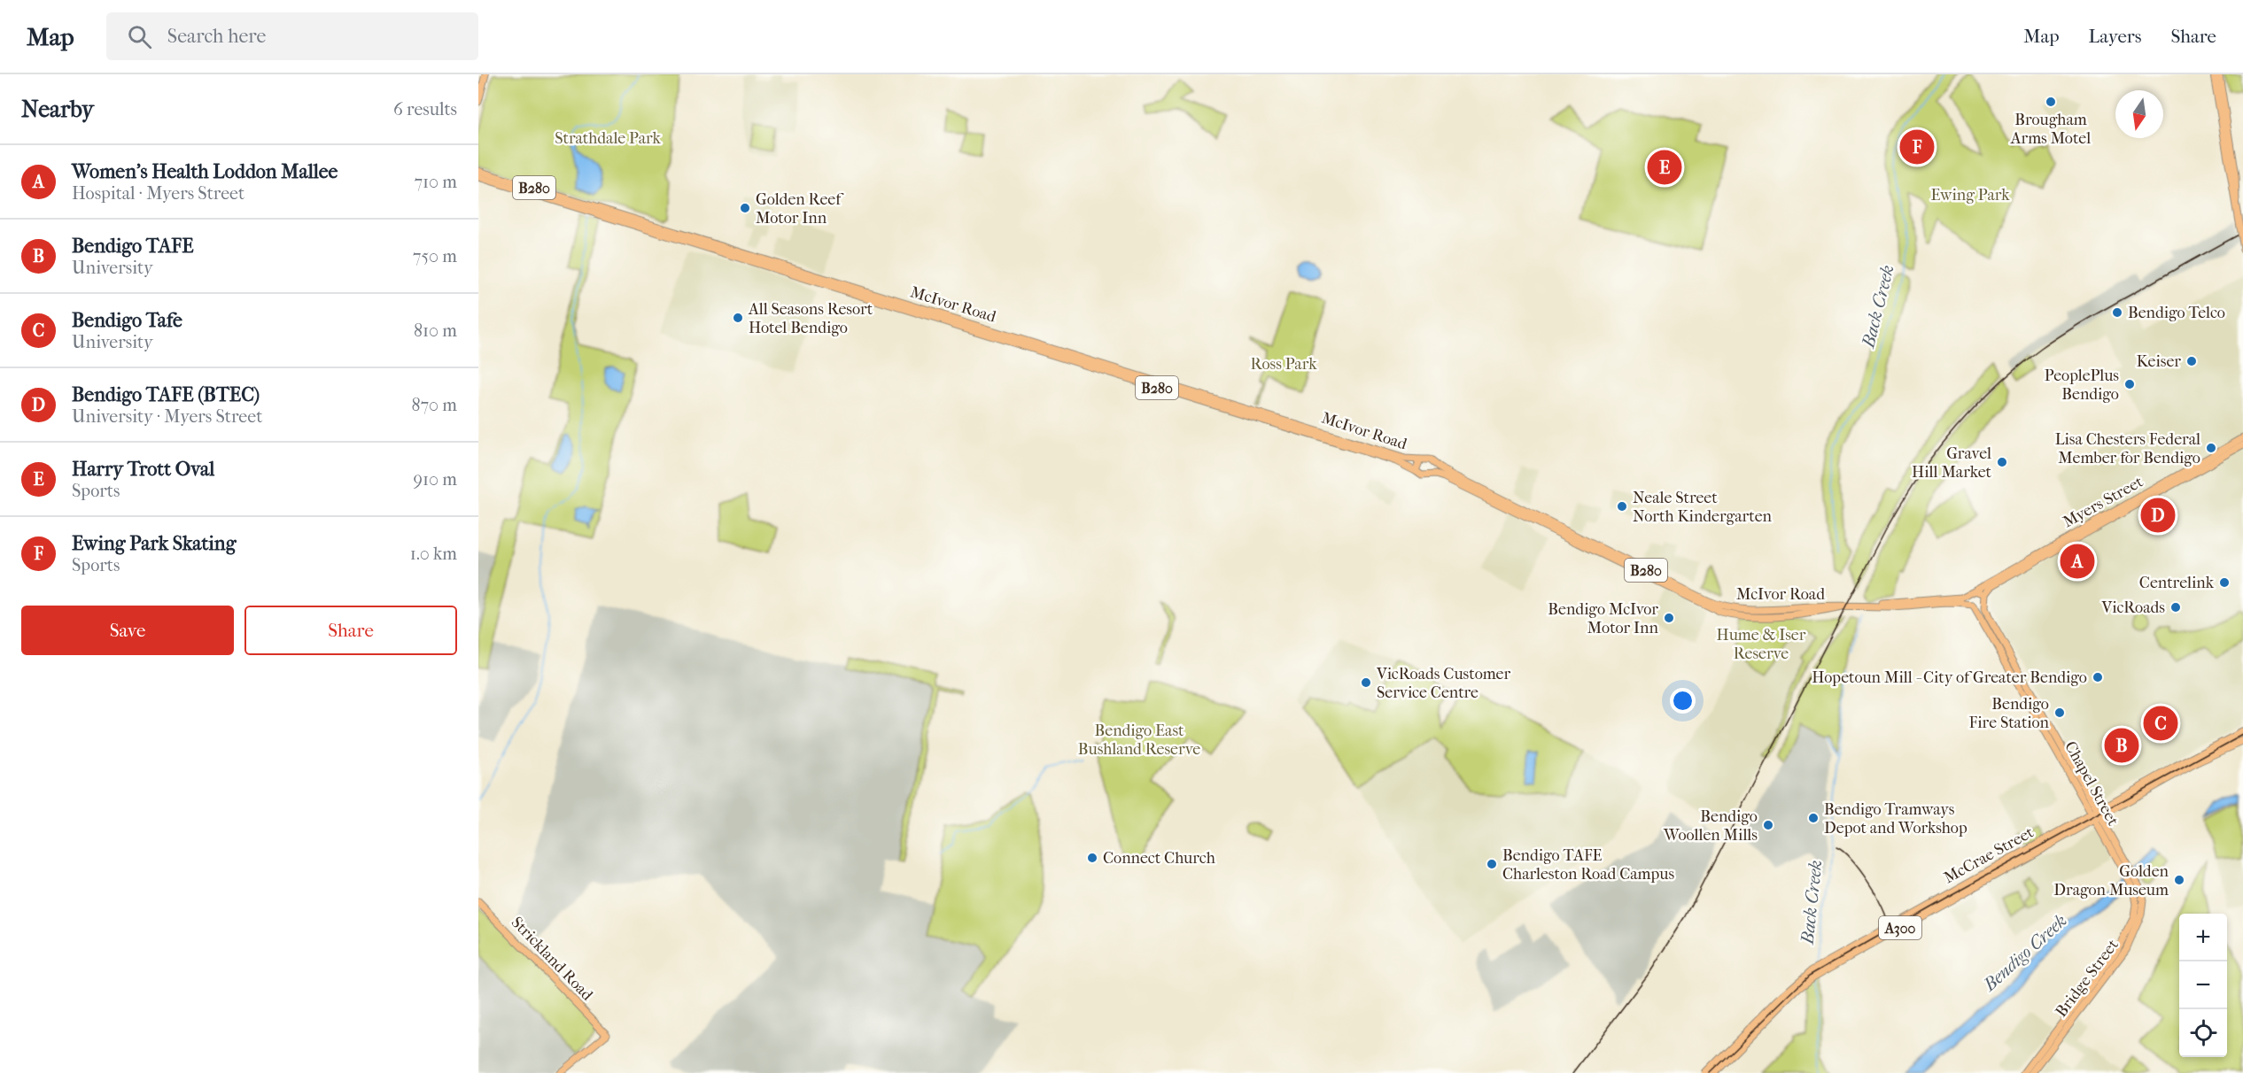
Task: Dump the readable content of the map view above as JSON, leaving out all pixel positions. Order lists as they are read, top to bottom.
{
  "streets": {
    "highway": ["McCrae Street", "A300"],
    "main road": [
      "B280",
      "McIvor Road",
      "Myers Street",
      "Chapel Street",
      "Strickland Road",
      "Bridge Street"
    ]
  },
  "crossings": [
    ["B280", "McIvor Road"],
    ["B280", "Myers Street"],
    ["B280", "Chapel Street"],
    ["McIvor Road", "Myers Street"],
    ["McIvor Road", "Chapel Street"],
    ["Myers Street", "Chapel Street"],
    ["Chapel Street", "McCrae Street"],
    ["Chapel Street", "Bridge Street"],
    ["McCrae Street", "A300"]
  ],
  "water": ["Back Creek", "Bendigo Creek"],
  "parks": [
    "Strathdale Park",
    "Ewing Park",
    "Ross Park",
    "Hume & Iser Reserve",
    "Bendigo East Bushland Reserve"
  ],
  "places": [
    "Brougham Arms Motel",
    "Golden Reef Motor Inn",
    "Bendigo Telco",
    "All Seasons Resort Hotel Bendigo",
    "Keiser",
    "PeoplePlus Bendigo",
    "Lisa Chesters Federal Member for Bendigo",
    "Gravel Hill Market",
    "Neale Street North Kindergarten",
    "Centrelink",
    "VicRoads",
    "Bendigo McIvor Motor Inn",
    "Hopetoun Mill - City of Greater Bendigo",
    "VicRoads Customer Service Centre",
    "Bendigo Fire Station",
    "Bendigo Tramways Depot and Workshop",
    "Bendigo Woollen Mills",
    "Connect Church",
    "Bendigo TAFE Charleston Road Campus",
    "Golden Dragon Museum"
  ],
  "north": "bottom",
  "page": {
    "header": "Map",
    "search": "Search here",
    "nav": ["Map", "Layers", "Share"],
    "heading": ["Nearby", "6 results"],
    "pins": [
      "F",
      "E",
      "D",
      "A",
      "C",
      "B"
    ],
    "list": [
      {
        "mark": "A",
        "name": "Women's Health Loddon Mallee",
        "note": "Hospital · Myers Street",
        "value": "710 m"
      },
      {
        "mark": "B",
        "name": "Bendigo TAFE",
        "note": "University",
        "value": "750 m"
      },
      {
        "mark": "C",
        "name": "Bendigo Tafe",
        "note": "University",
        "value": "810 m"
      },
      {
        "mark": "D",
        "name": "Bendigo TAFE (BTEC)",
        "note": "University · Myers Street",
        "value": "870 m"
      },
      {
        "mark": "E",
        "name": "Harry Trott Oval",
        "note": "Sports",
        "value": "910 m"
      },
      {
        "mark": "F",
        "name": "Ewing Park Skating",
        "note": "Sports",
        "value": "1.0 km"
      }
    ],
    "buttons": ["Save", "Share"],
    "map_buttons": ["+", "−"]
  }
}
